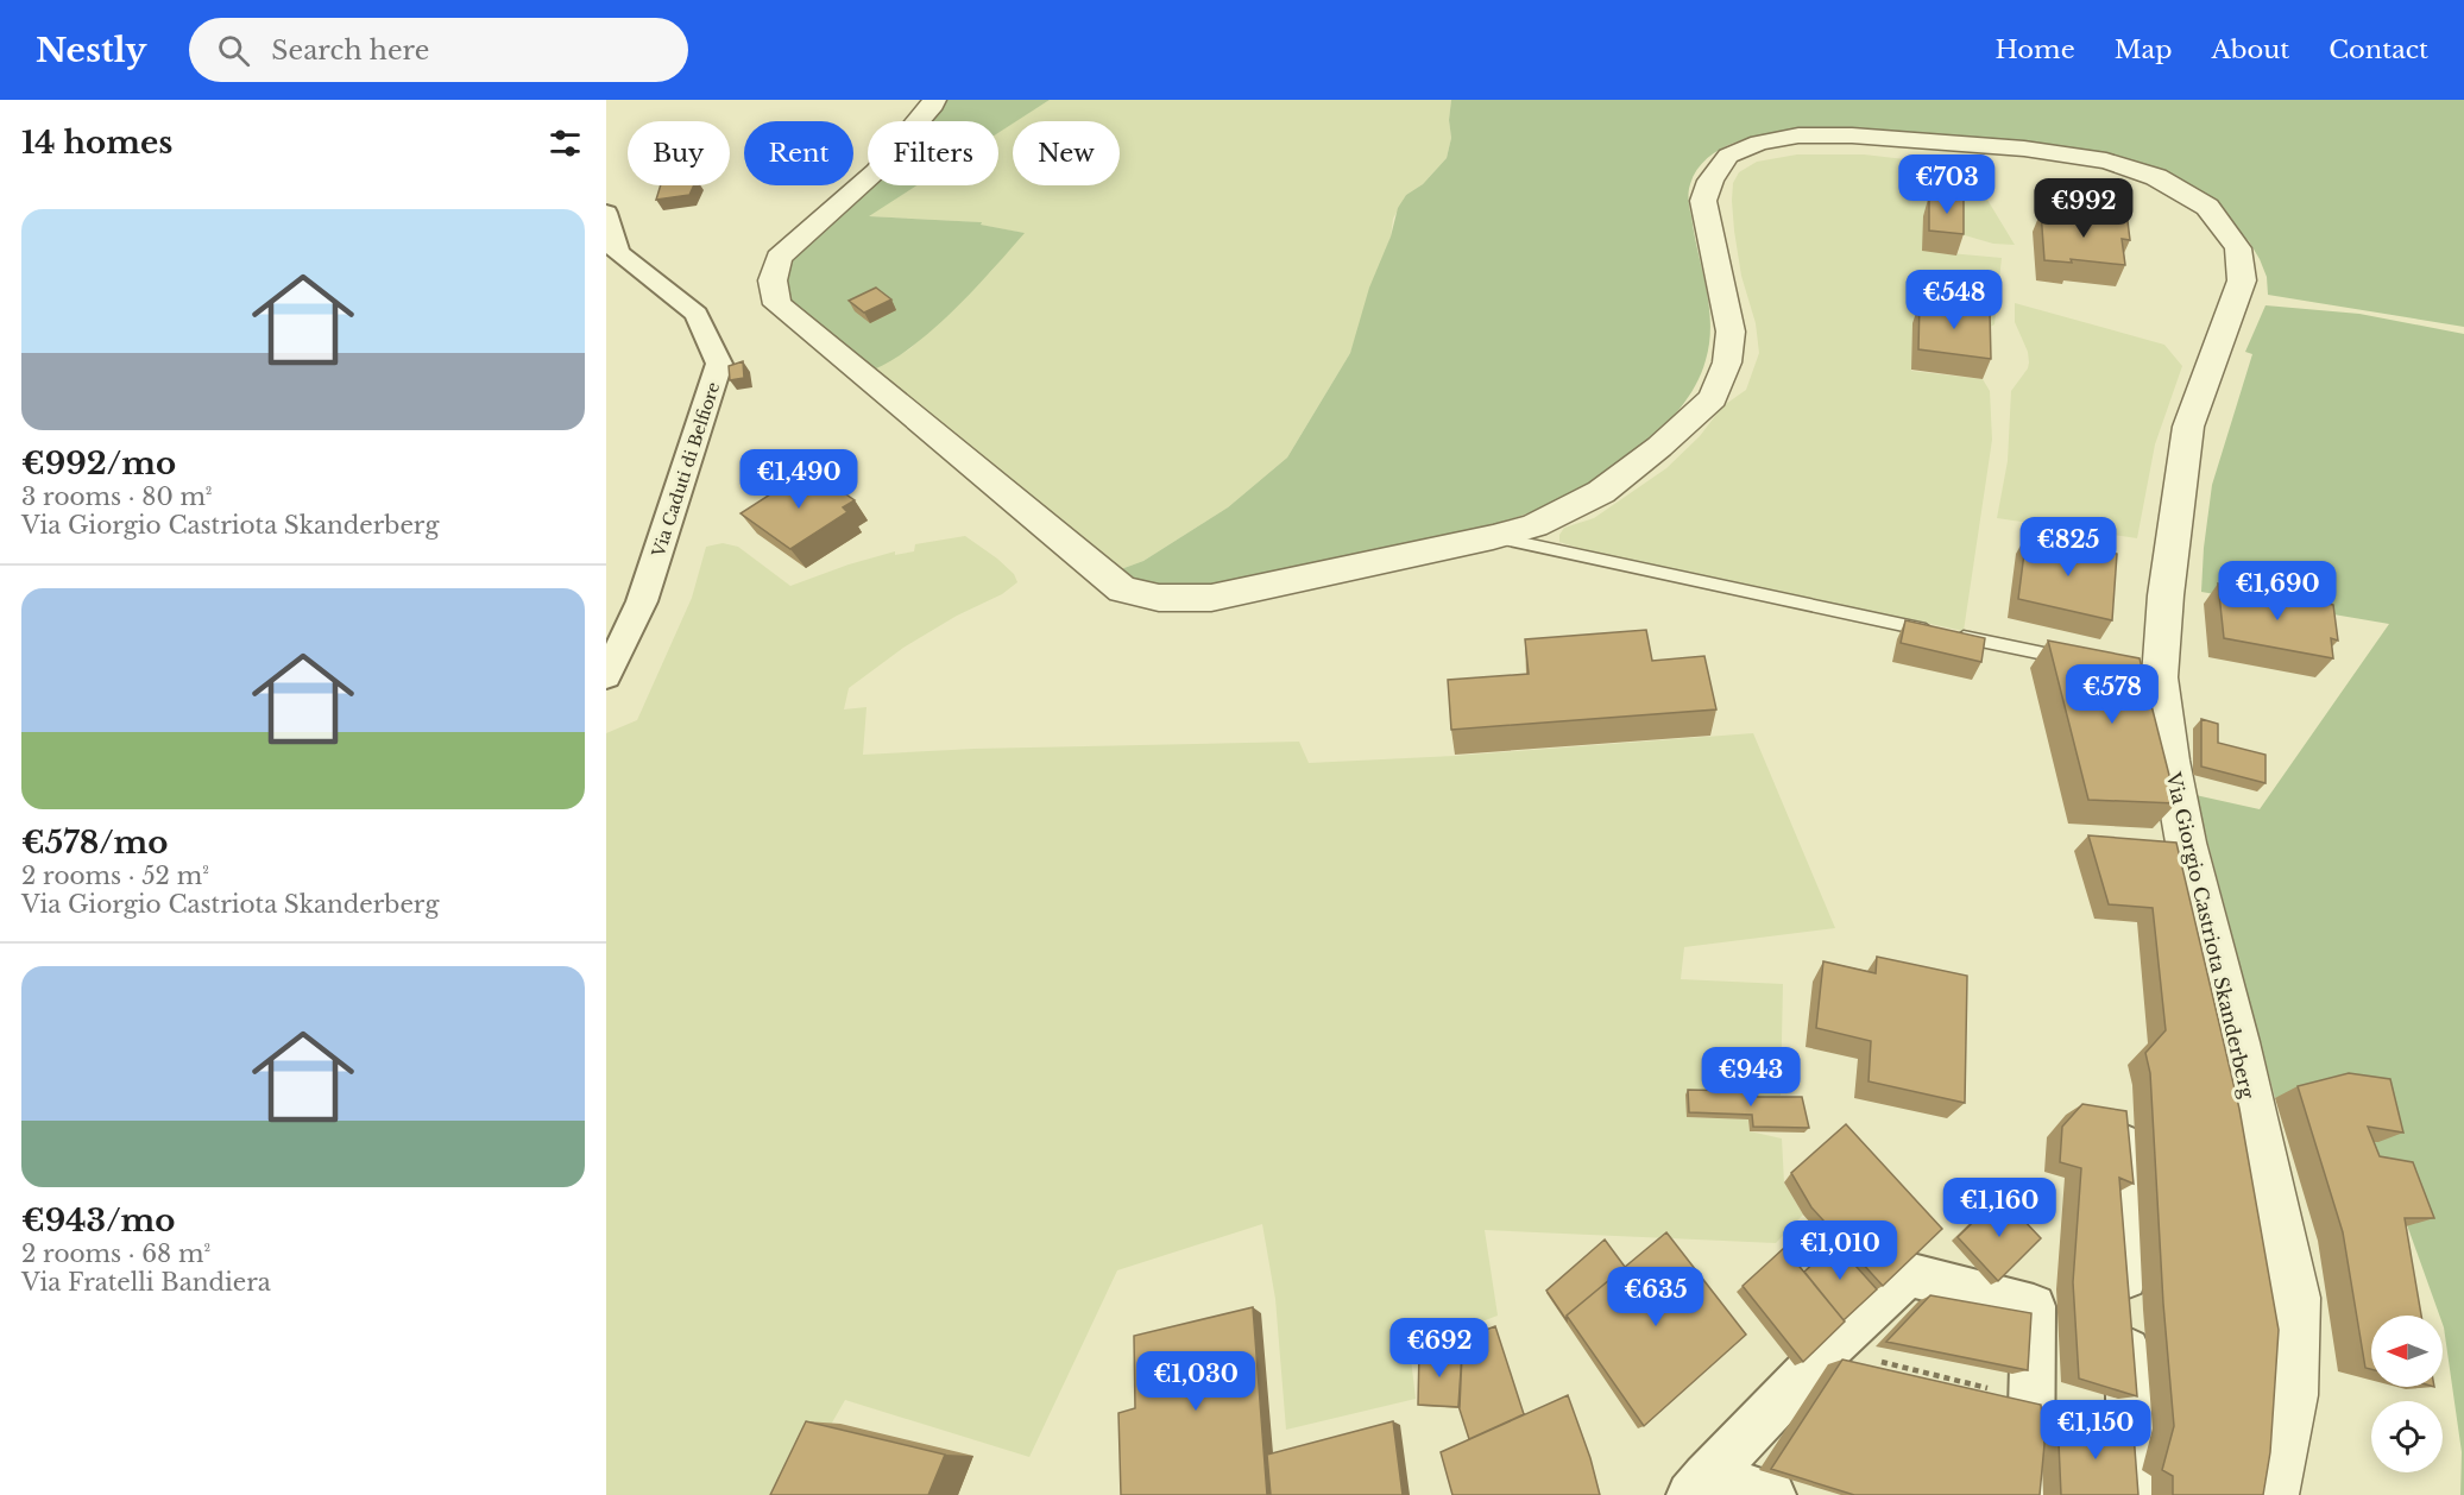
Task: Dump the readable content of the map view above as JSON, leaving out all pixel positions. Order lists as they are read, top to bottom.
{
  "streets": {
    "street": ["Via Caduti di Belfiore", "Via Giorgio Castriota Skanderberg"]
  },
  "north": "left",
  "page": {
    "header": "Nestly",
    "search": "Search here",
    "nav": [
      "Home",
      "Map",
      "About",
      "Contact"
    ],
    "heading": "14 homes",
    "chip": [
      "Buy",
      "Rent",
      "Filters",
      "New"
    ],
    "price": [
      "€703",
      "€992",
      "€548",
      "€1,490",
      "€825",
      "€1,690",
      "€578",
      "€943",
      "€1,160",
      "€1,010",
      "€635",
      "€692",
      "€1,030",
      "€1,150"
    ],
    "list": [
      {
        "name": "€992/mo",
        "note": "3 rooms · 80 m² · Via Giorgio Castriota Skanderberg"
      },
      {
        "name": "€578/mo",
        "note": "2 rooms · 52 m² · Via Giorgio Castriota Skanderberg"
      },
      {
        "name": "€943/mo",
        "note": "2 rooms · 68 m² · Via Fratelli Bandiera"
      }
    ]
  }
}
